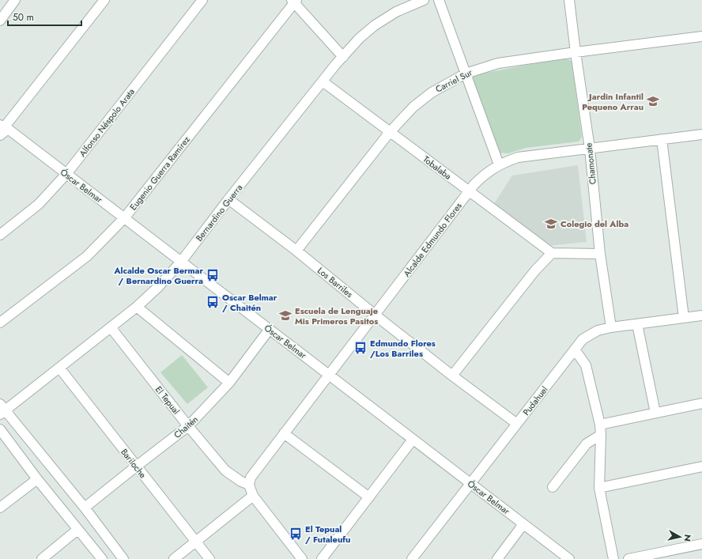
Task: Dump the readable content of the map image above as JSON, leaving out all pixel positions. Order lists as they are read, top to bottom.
{
  "streets": {
    "street": [
      "Carriel Sur",
      "Alfonso Néspolo Arata",
      "Chamonate",
      "Tobalaba",
      "Eugenio Guerra Ramírez",
      "Óscar Belmar",
      "Bernardino Guerra",
      "Alcalde Edmundo Flores",
      "Los Barriles",
      "El Tepual",
      "Pudahuel",
      "Chaitén",
      "Bariloche"
    ]
  },
  "crossings": [
    ["Carriel Sur", "Chamonate"],
    ["Carriel Sur", "Tobalaba"],
    ["Carriel Sur", "Los Barriles"],
    ["Alfonso Néspolo Arata", "Óscar Belmar"],
    ["Chamonate", "Alcalde Edmundo Flores"],
    ["Chamonate", "Pudahuel"],
    ["Tobalaba", "Bernardino Guerra"],
    ["Tobalaba", "Alcalde Edmundo Flores"],
    ["Eugenio Guerra Ramírez", "Óscar Belmar"],
    ["Óscar Belmar", "Bernardino Guerra"],
    ["Óscar Belmar", "Alcalde Edmundo Flores"],
    ["Óscar Belmar", "Pudahuel"],
    ["Óscar Belmar", "Chaitén"],
    ["Bernardino Guerra", "Los Barriles"],
    ["Bernardino Guerra", "El Tepual"],
    ["Bernardino Guerra", "Bariloche"],
    ["Alcalde Edmundo Flores", "Los Barriles"],
    ["Alcalde Edmundo Flores", "El Tepual"],
    ["Los Barriles", "Pudahuel"],
    ["El Tepual", "Chaitén"],
    ["Chaitén", "Bariloche"]
  ],
  "places": {
    "school or university": ["Jardin Infantil Pequeno Arrau", "Colegio del Alba", "Escuela de Lenguaje Mis Primeros Pasitos"],
    "bus stop": [
      "Alcalde Oscar Bermar / Bernardino Guerra",
      "Oscar Belmar / Chaitén",
      "Edmundo Flores /Los Barriles",
      "El Tepual / Futaleufu"
    ]
  },
  "scale_bar": "50 m",
  "north": "right"
}
